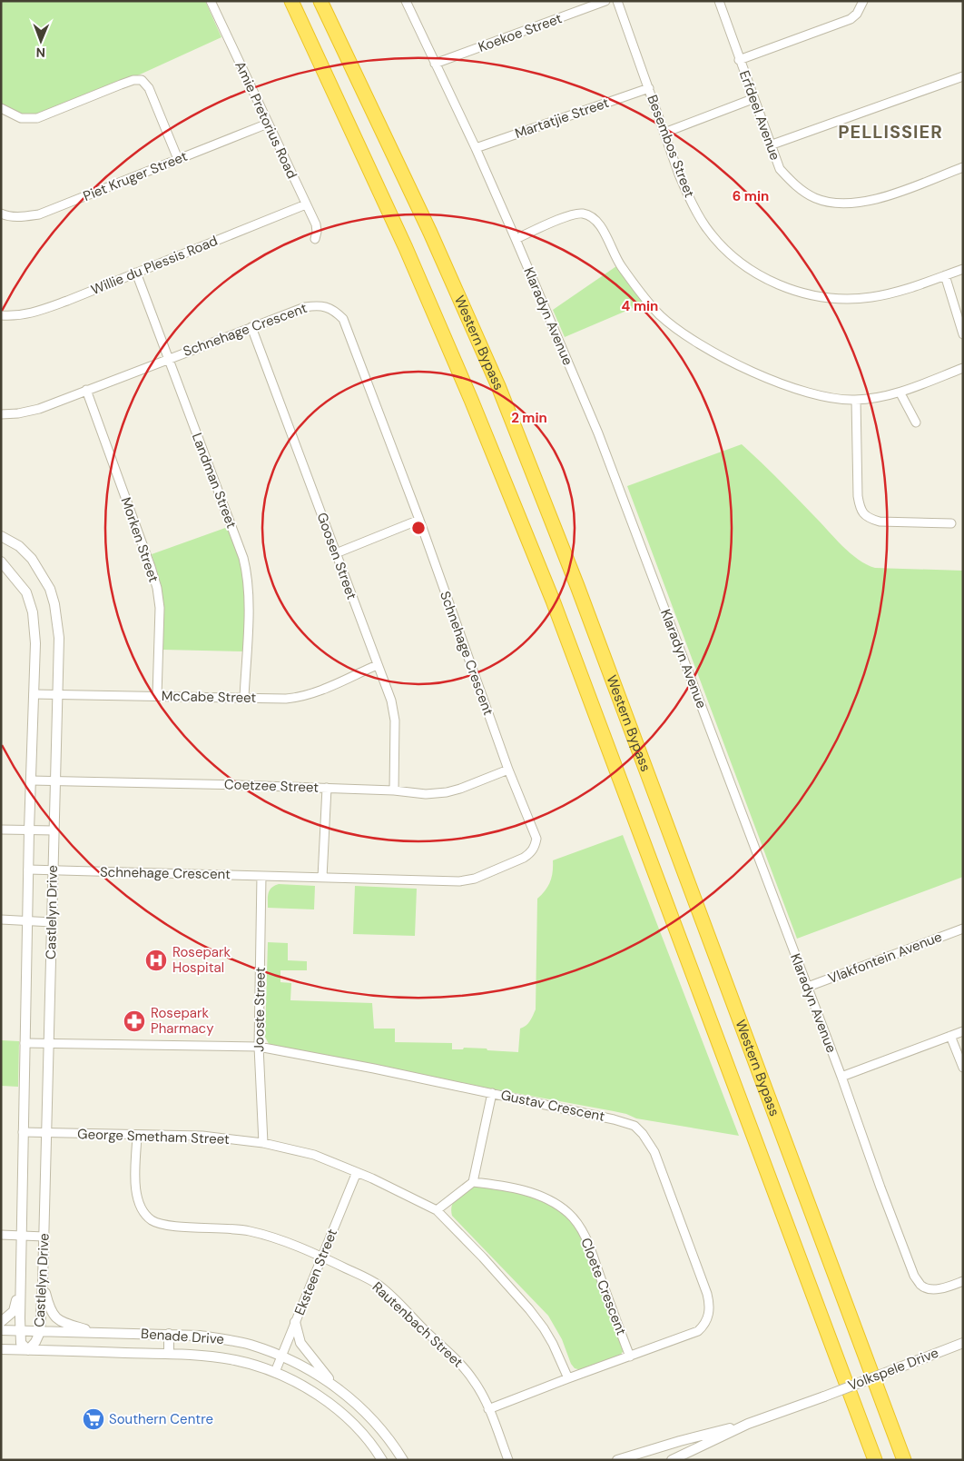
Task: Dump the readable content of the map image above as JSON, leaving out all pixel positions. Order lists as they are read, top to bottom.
{
  "streets": {
    "highway": ["Western Bypass"],
    "street": [
      "Koekoe Street",
      "Erfdeel Avenue",
      "Martatjie Street",
      "Amie Pretorius Road",
      "Besembos Street",
      "Piet Kruger Street",
      "Willie du Plessis Road",
      "Klaradyn Avenue",
      "Schnehage Crescent",
      "Landman Street",
      "Morken Street",
      "Goosen Street",
      "McCabe Street",
      "Coetzee Street",
      "Castlelyn Drive",
      "Vlakfontein Avenue",
      "Jooste Street",
      "Gustav Crescent",
      "George Smetham Street",
      "Eksteen Street",
      "Cloete Crescent",
      "Rautenbach Street",
      "Benade Drive",
      "Volkspele Drive"
    ]
  },
  "crossings": [
    ["Koekoe Street", "Klaradyn Avenue"],
    ["Martatjie Street", "Besembos Street"],
    ["Martatjie Street", "Klaradyn Avenue"],
    ["Amie Pretorius Road", "Piet Kruger Street"],
    ["Amie Pretorius Road", "Willie du Plessis Road"],
    ["Willie du Plessis Road", "Landman Street"],
    ["Klaradyn Avenue", "Vlakfontein Avenue"],
    ["Schnehage Crescent", "Landman Street"],
    ["Schnehage Crescent", "Morken Street"],
    ["Schnehage Crescent", "Goosen Street"],
    ["Schnehage Crescent", "Coetzee Street"],
    ["Schnehage Crescent", "Castlelyn Drive"],
    ["Schnehage Crescent", "Jooste Street"],
    ["Landman Street", "McCabe Street"],
    ["Morken Street", "McCabe Street"],
    ["Goosen Street", "McCabe Street"],
    ["Goosen Street", "Coetzee Street"],
    ["McCabe Street", "Castlelyn Drive"],
    ["Coetzee Street", "Castlelyn Drive"],
    ["Castlelyn Drive", "Gustav Crescent"],
    ["Castlelyn Drive", "George Smetham Street"],
    ["Castlelyn Drive", "Benade Drive"],
    ["Jooste Street", "Gustav Crescent"],
    ["Jooste Street", "George Smetham Street"],
    ["Gustav Crescent", "George Smetham Street"],
    ["Gustav Crescent", "Cloete Crescent"],
    ["Gustav Crescent", "Rautenbach Street"],
    ["George Smetham Street", "Eksteen Street"],
    ["George Smetham Street", "Rautenbach Street"],
    ["Eksteen Street", "Rautenbach Street"],
    ["Eksteen Street", "Benade Drive"]
  ],
  "districts": ["PELLISSIER"],
  "places": {
    "hospital": ["Rosepark Hospital"],
    "pharmacy": ["Rosepark Pharmacy"],
    "supermarket": ["Southern Centre"]
  },
  "north": "bottom",
  "rings": ["6 min", "4 min", "2 min"]
}
